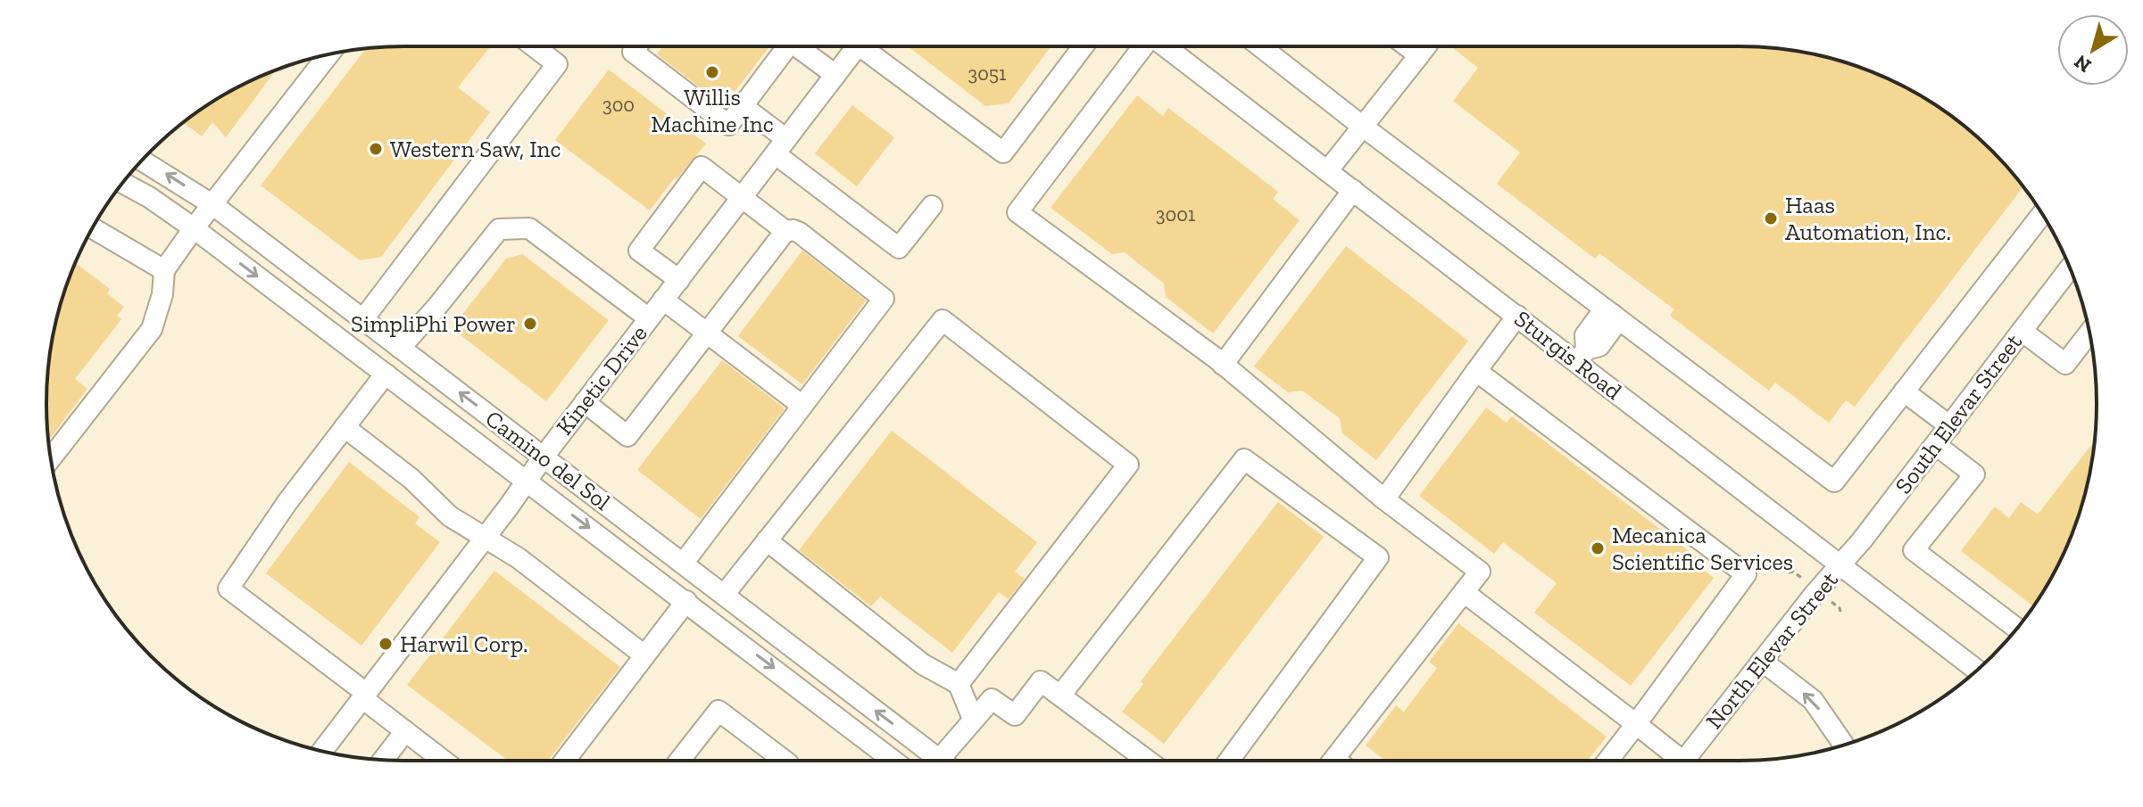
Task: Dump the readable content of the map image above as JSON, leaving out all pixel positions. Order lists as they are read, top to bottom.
{
  "streets": {
    "street": [
      "Sturgis Road",
      "Kinetic Drive",
      "South Elevar Street",
      "Camino del Sol",
      "North Elevar Street"
    ]
  },
  "crossings": [
    ["Sturgis Road", "South Elevar Street"],
    ["Sturgis Road", "North Elevar Street"],
    ["Kinetic Drive", "Camino del Sol"],
    ["South Elevar Street", "North Elevar Street"]
  ],
  "places": [
    "Willis Machine Inc",
    "Western Saw, Inc",
    "Haas Automation, Inc.",
    "SimpliPhi Power",
    "Mecanica Scientific Services",
    "Harwil Corp."
  ],
  "house_numbers": ["3051", "300", "3001"],
  "north": "bottom left"
}
